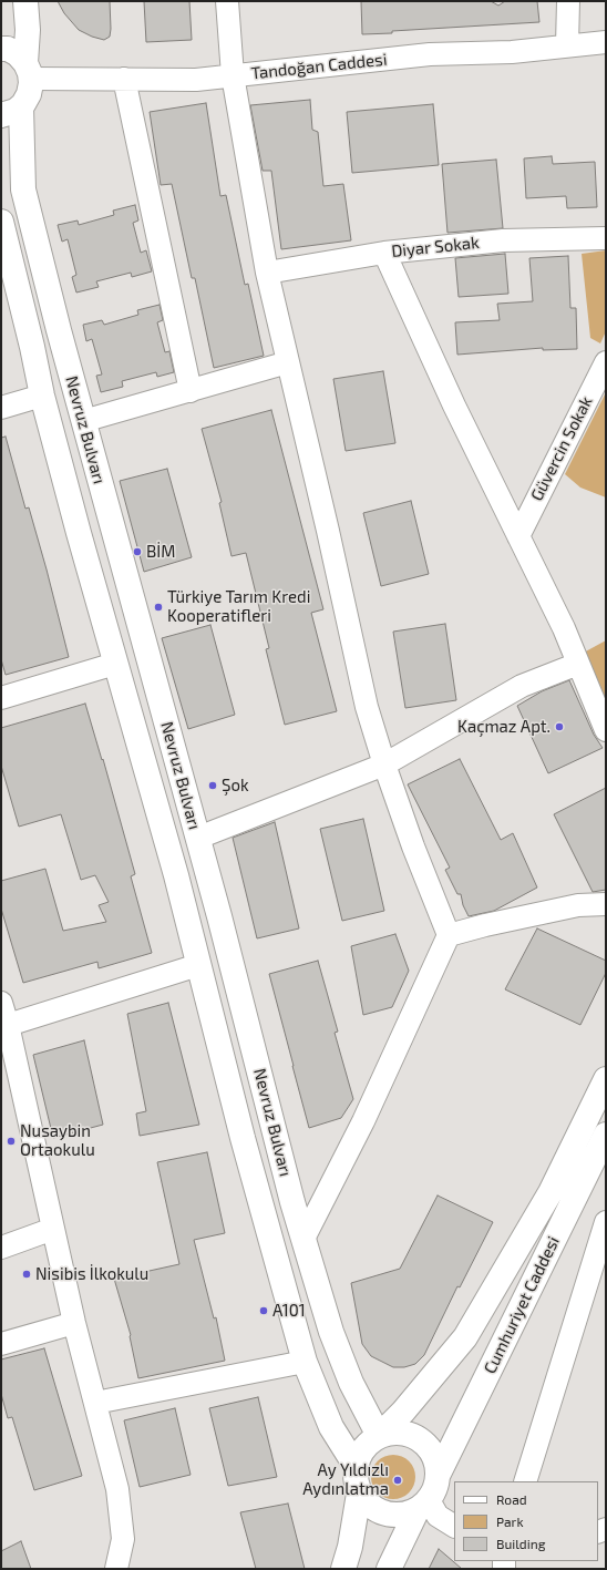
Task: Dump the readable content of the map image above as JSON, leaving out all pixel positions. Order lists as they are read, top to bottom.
{
  "streets": {
    "main road": ["Nevruz Bulvarı", "Cumhuriyet Caddesi"],
    "street": ["Tandoğan Caddesi", "Diyar Sokak", "Güvercin Sokak"]
  },
  "crossings": [
    ["Nevruz Bulvarı", "Cumhuriyet Caddesi"]
  ],
  "places": [
    "BİM",
    "Türkiye Tarım Kredi Kooperatifleri",
    "Kaçmaz Apt.",
    "Şok",
    "Nusaybin Ortaokulu",
    "Nisibis İlkokulu",
    "A101",
    "Ay Yıldızlı Aydınlatma"
  ],
  "legend": ["Road", "Park", "Building"]
}
